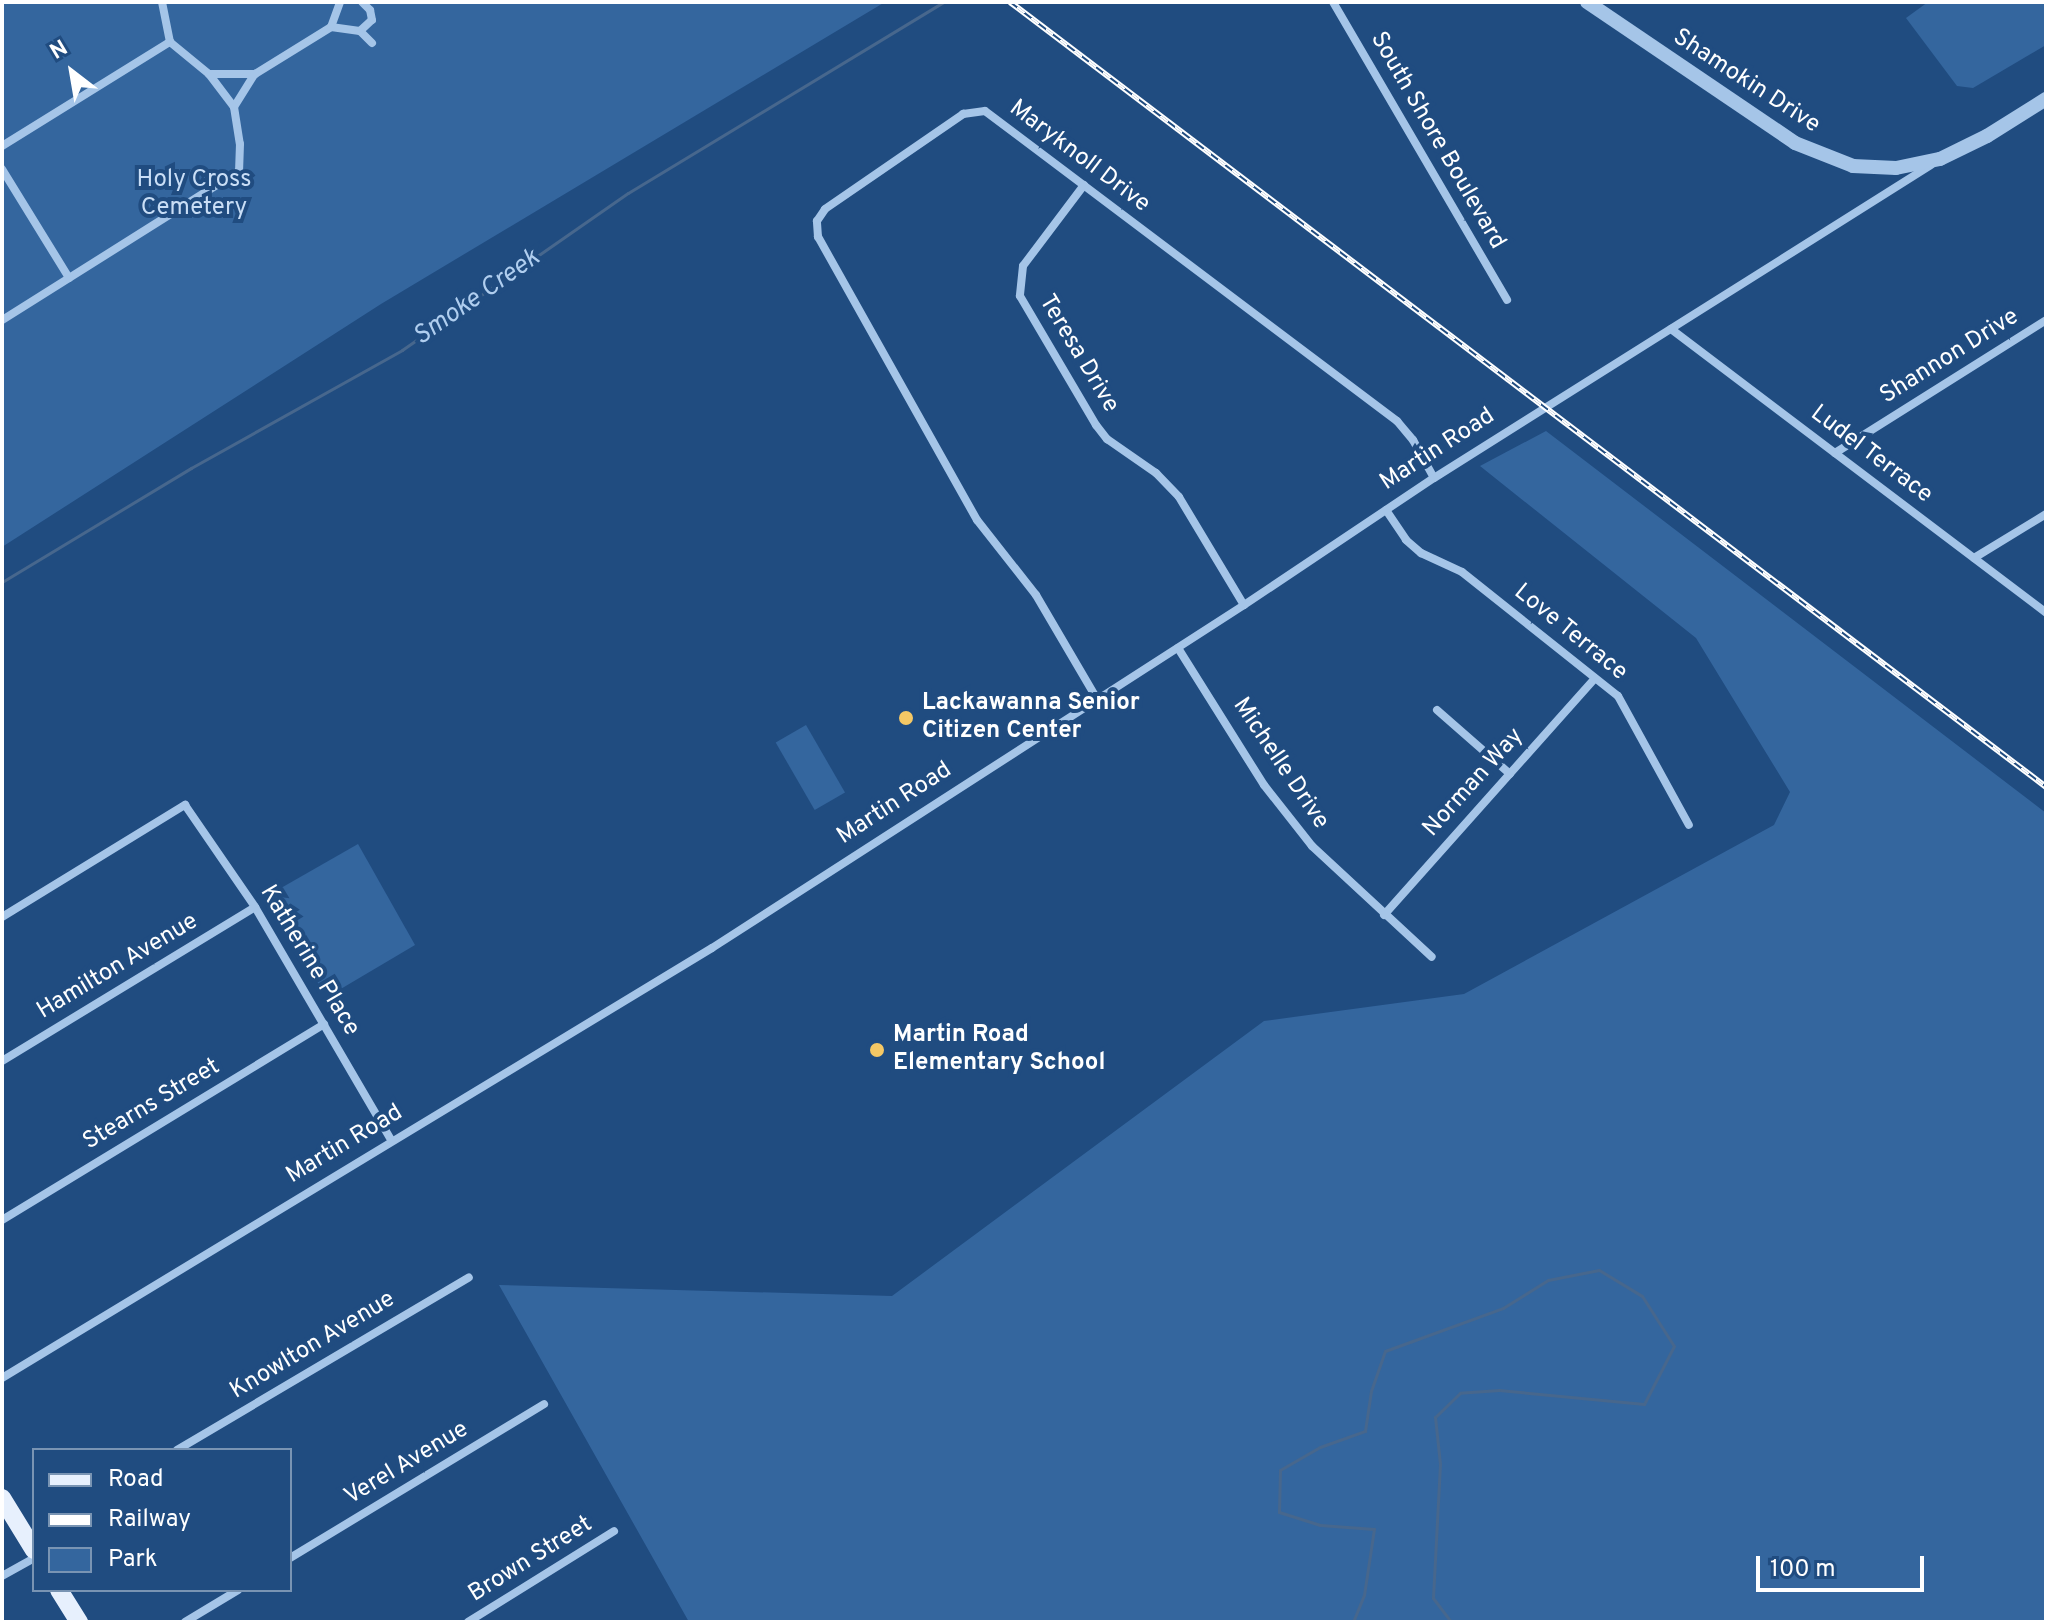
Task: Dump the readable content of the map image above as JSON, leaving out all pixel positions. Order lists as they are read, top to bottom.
{
  "streets": {
    "street": [
      "Shamokin Drive",
      "South Shore Boulevard",
      "Maryknoll Drive",
      "Teresa Drive",
      "Shannon Drive",
      "Martin Road",
      "Ludel Terrace",
      "Love Terrace",
      "Michelle Drive",
      "Norman Way",
      "Katherine Place",
      "Hamilton Avenue",
      "Stearns Street",
      "Knowlton Avenue",
      "Verel Avenue",
      "Brown Street"
    ]
  },
  "crossings": [
    ["Shamokin Drive", "Martin Road"],
    ["Maryknoll Drive", "Teresa Drive"],
    ["Maryknoll Drive", "Martin Road"],
    ["Teresa Drive", "Martin Road"],
    ["Shannon Drive", "Ludel Terrace"],
    ["Martin Road", "Ludel Terrace"],
    ["Martin Road", "Love Terrace"],
    ["Martin Road", "Michelle Drive"],
    ["Martin Road", "Katherine Place"],
    ["Love Terrace", "Norman Way"],
    ["Michelle Drive", "Norman Way"],
    ["Katherine Place", "Hamilton Avenue"],
    ["Katherine Place", "Stearns Street"]
  ],
  "water": ["Smoke Creek"],
  "parks": ["Holy Cross Cemetery"],
  "places": ["Lackawanna Senior Citizen Center", "Martin Road Elementary School"],
  "legend": ["Road", "Railway", "Park"],
  "scale_bar": "100 m",
  "north": "top left"
}
